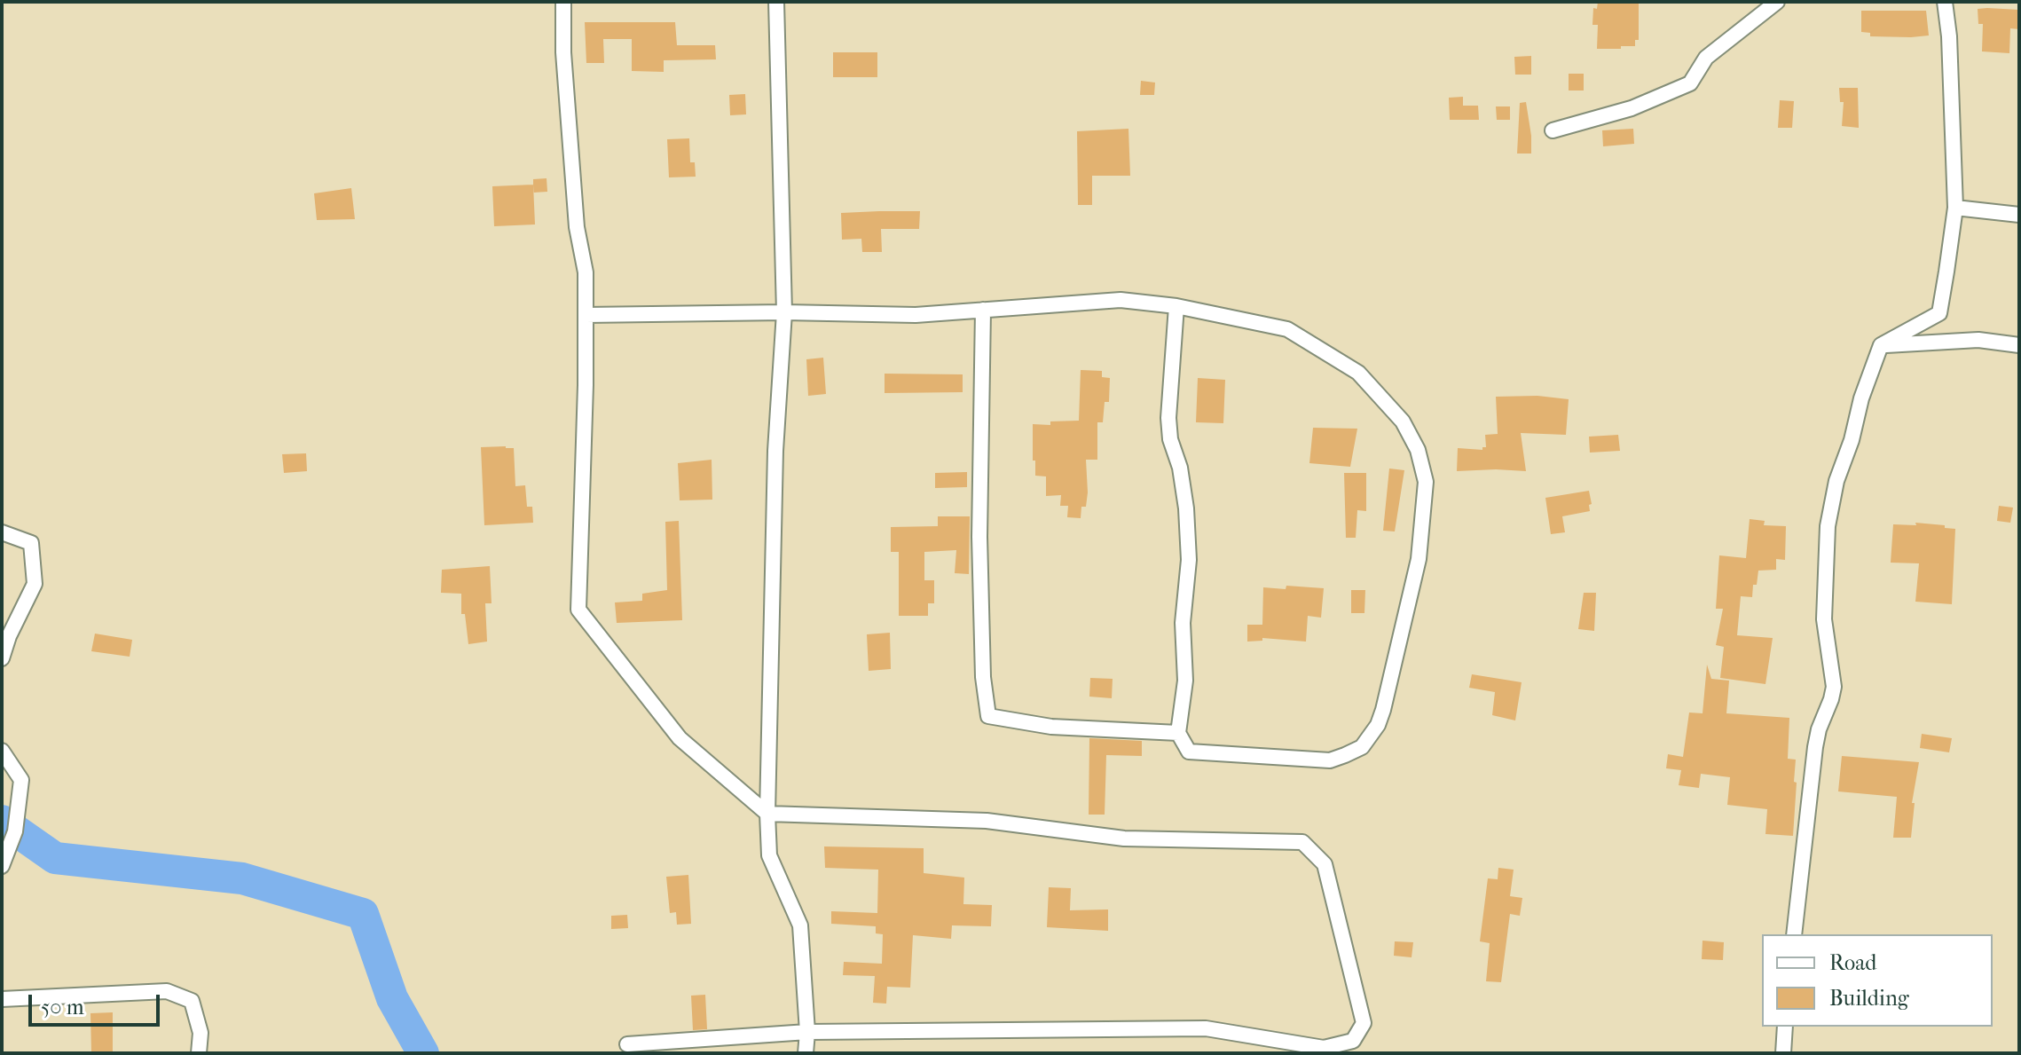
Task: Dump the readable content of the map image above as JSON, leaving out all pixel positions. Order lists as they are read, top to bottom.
{
  "legend": ["Road", "Building"],
  "scale_bar": "50 m"
}
